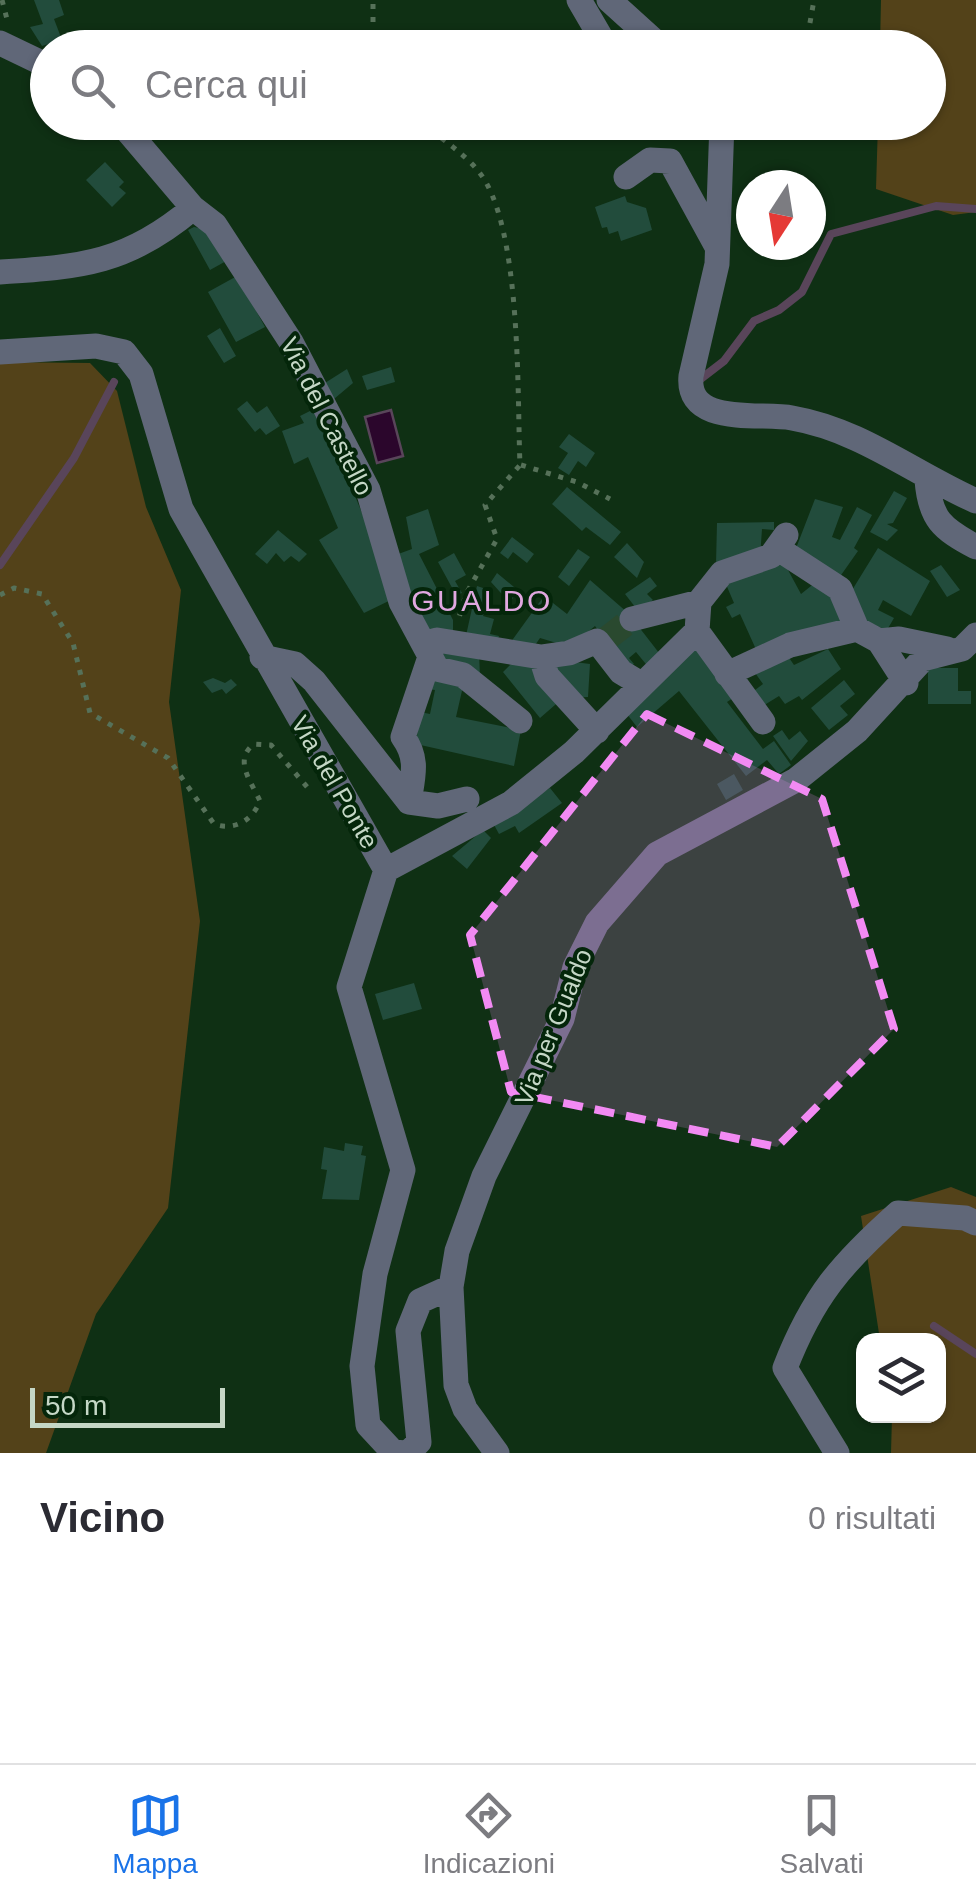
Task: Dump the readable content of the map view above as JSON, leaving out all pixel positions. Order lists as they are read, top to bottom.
{
  "streets": {
    "street": ["Via del Castello", "Via del Ponte", "Via per Gualdo"]
  },
  "crossings": [
    ["Via del Ponte", "Via per Gualdo"]
  ],
  "districts": ["GUALDO"],
  "scale_bar": "50 m",
  "north": "bottom",
  "page": {
    "search": "Cerca qui",
    "scale": "50 m",
    "heading": ["Vicino", "0 risultati"],
    "nav": ["Mappa", "Indicazioni", "Salvati"]
  }
}
